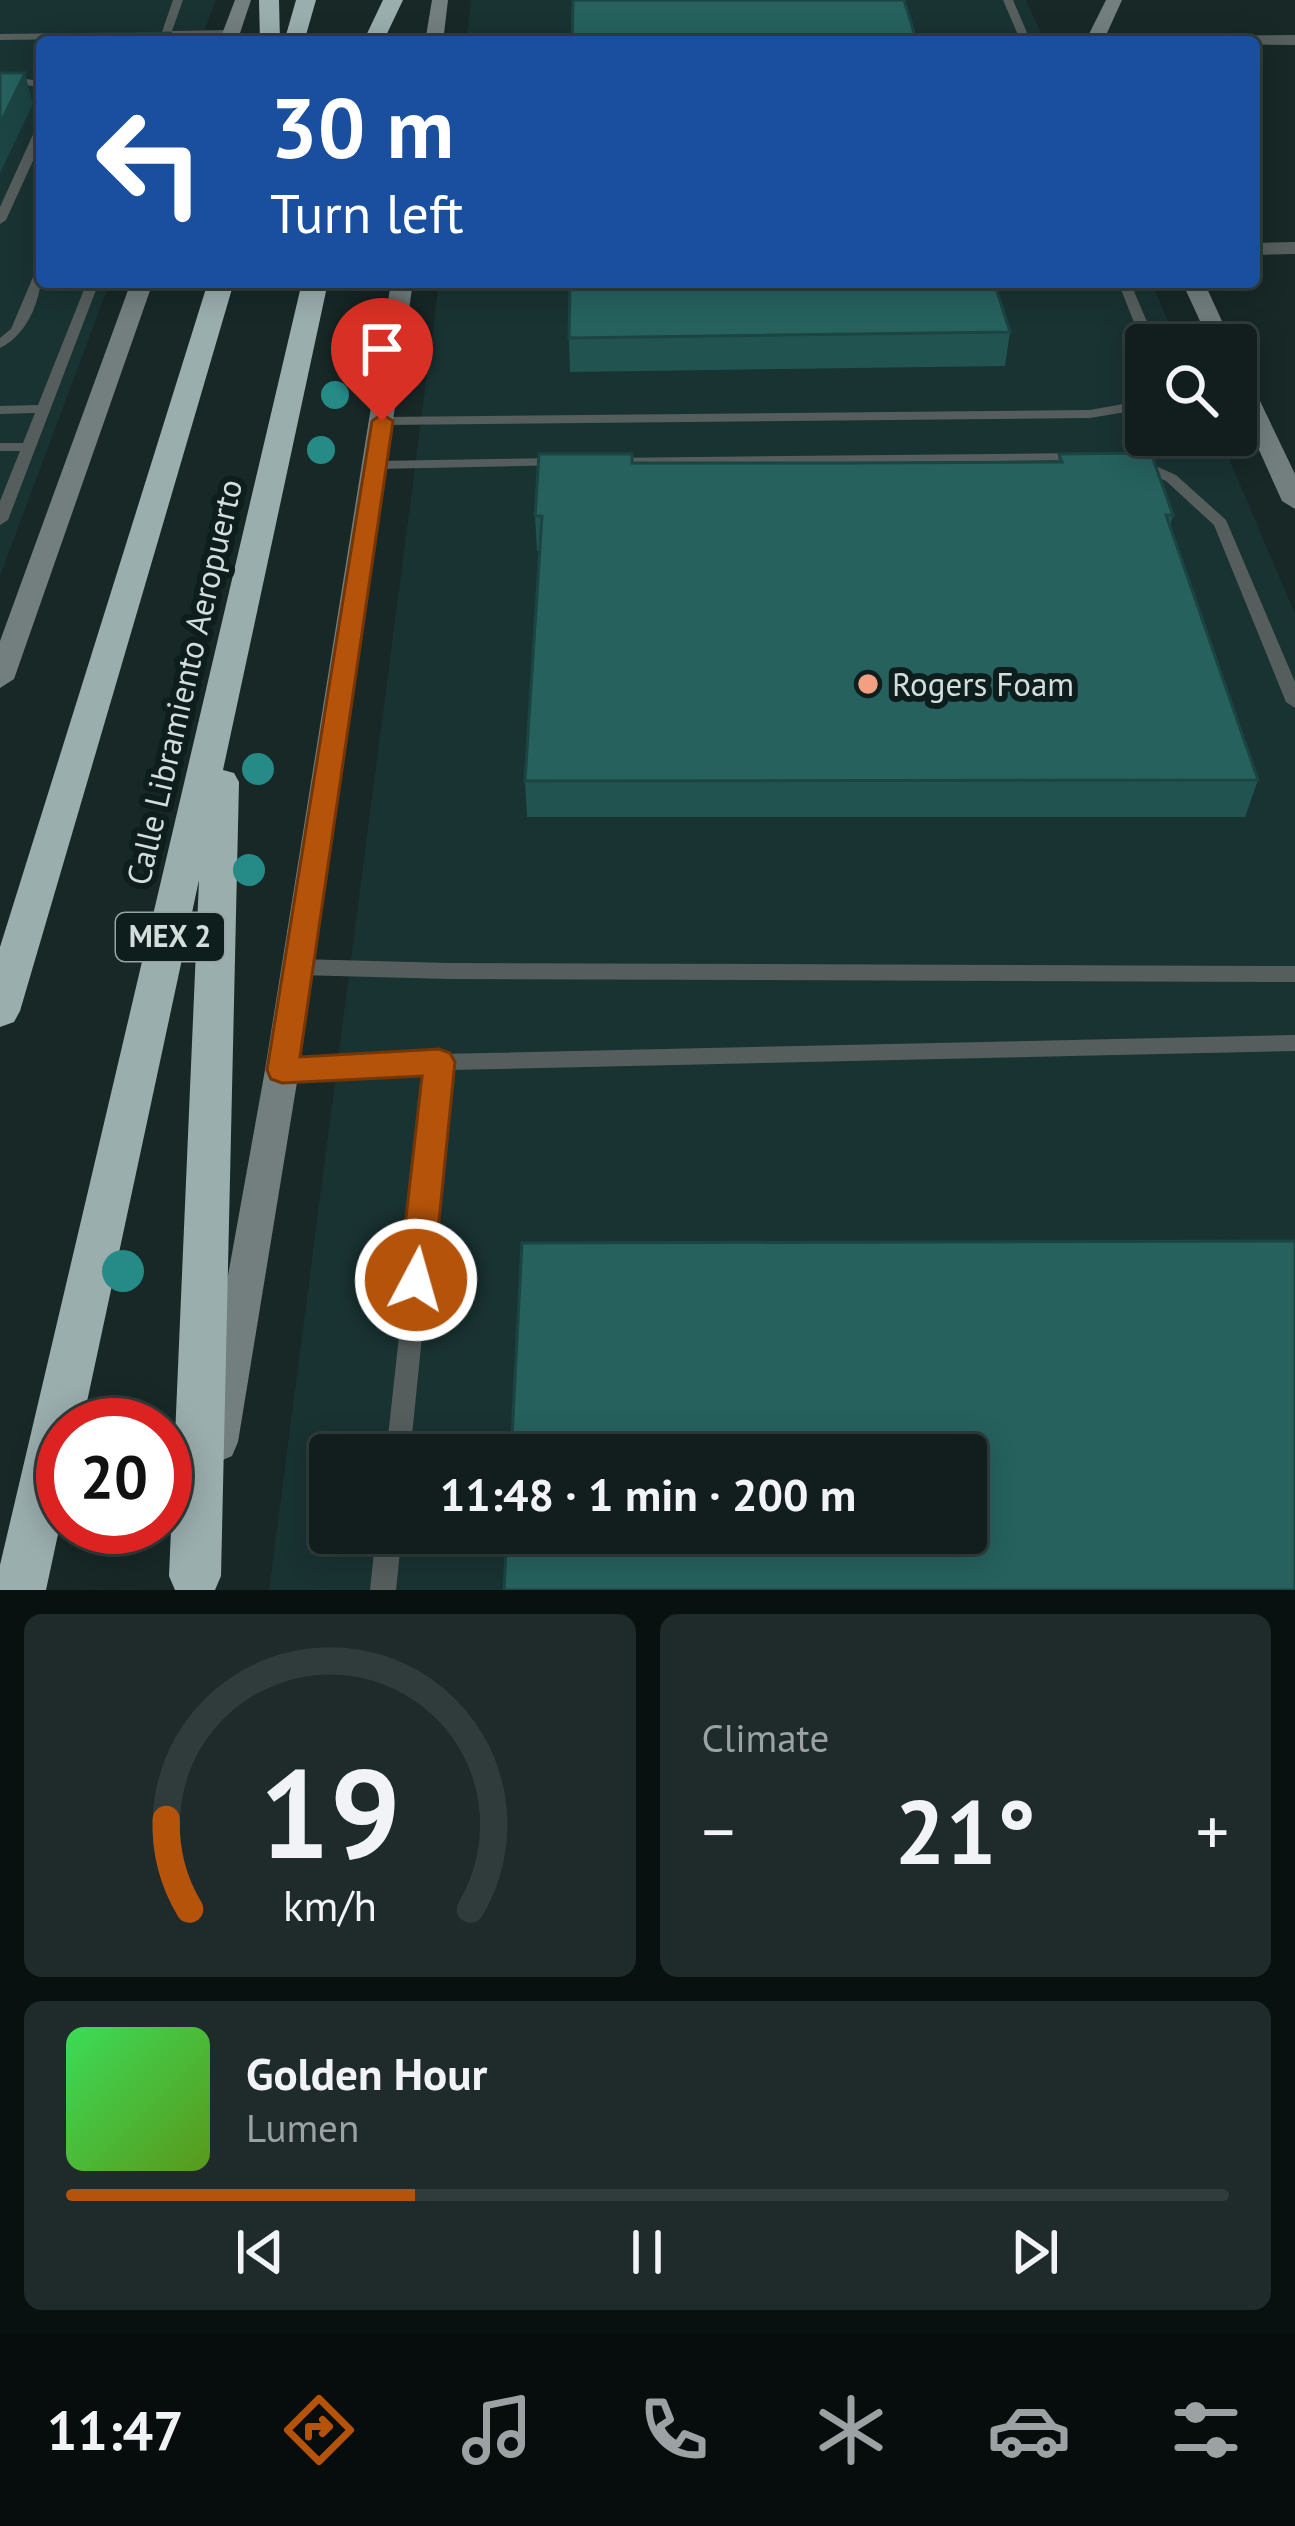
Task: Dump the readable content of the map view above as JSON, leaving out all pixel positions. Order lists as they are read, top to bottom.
{
  "streets": {
    "highway": ["Calle Libramiento Aeropuerto", "MEX 2"]
  },
  "places": ["Rogers Foam"],
  "page": {
    "turn": ["30 m", "Turn left"],
    "limit": "20",
    "trip": "11:48 · 1 min · 200 m",
    "tile": "Climate",
    "heat": ["−", "21°", "+"],
    "song": ["Golden Hour", "Lumen"],
    "tabs": "11:47",
    "gauge": ["19", "km/h"]
  }
}
